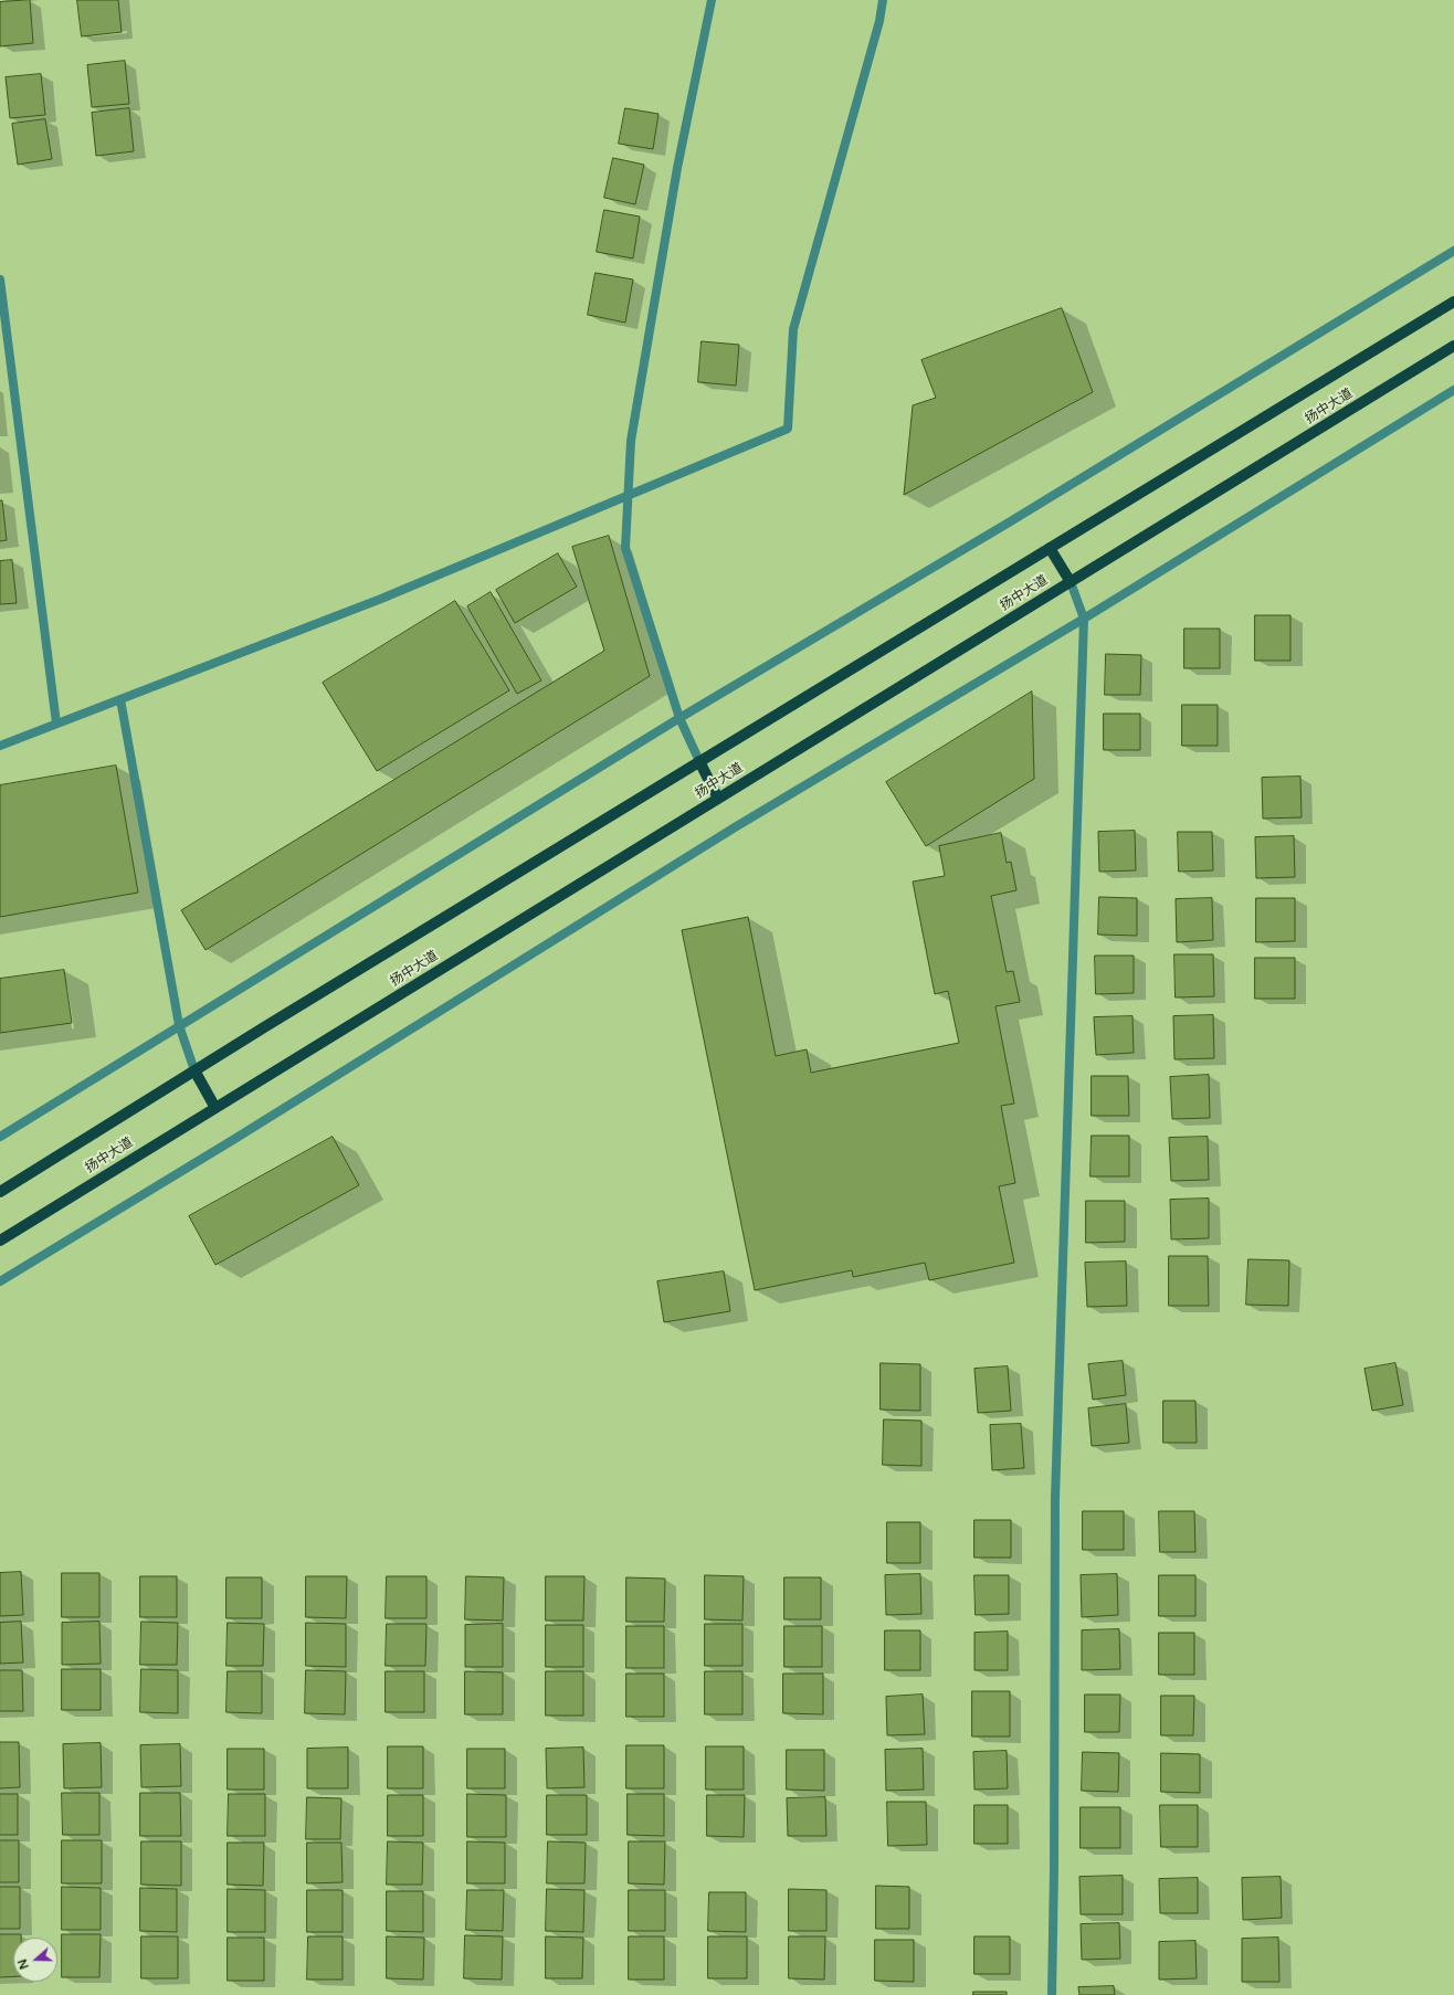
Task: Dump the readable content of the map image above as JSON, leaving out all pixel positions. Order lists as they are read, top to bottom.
{
  "streets": {
    "main road": ["扬中大道"]
  },
  "north": "left"
}
